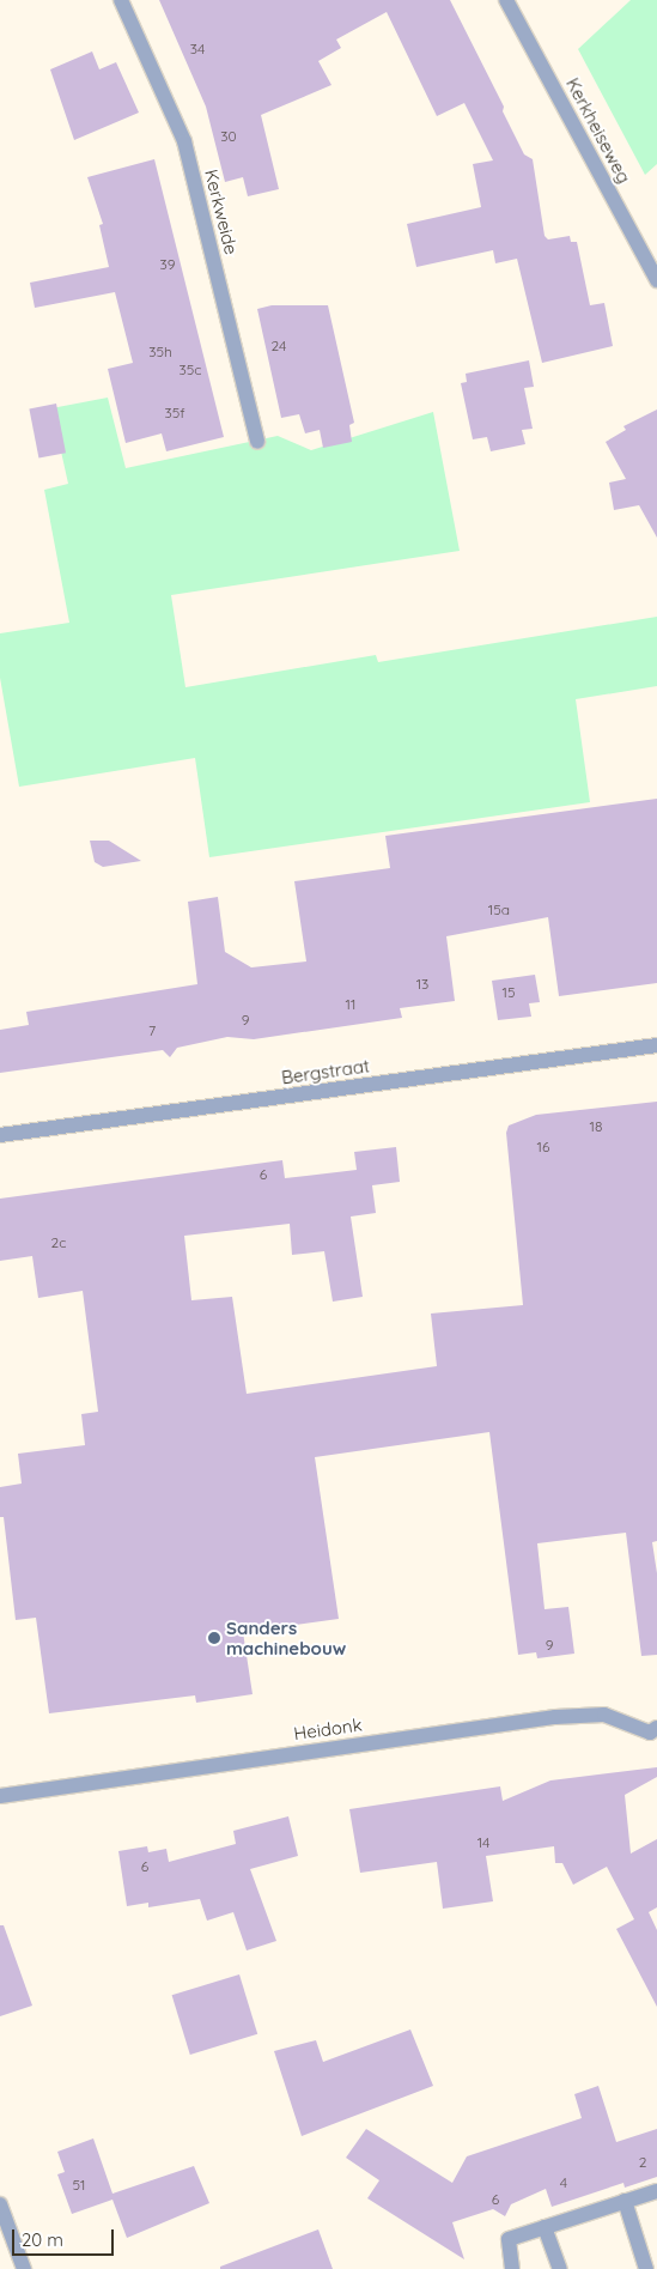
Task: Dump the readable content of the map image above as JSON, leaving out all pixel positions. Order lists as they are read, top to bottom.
{
  "streets": {
    "street": [
      "Kerkheiseweg",
      "Kerkweide",
      "Bergstraat",
      "Heidonk"
    ]
  },
  "places": ["Sanders machinebouw"],
  "house_numbers": [
    "34",
    "30",
    "39",
    "24",
    "35h",
    "35c",
    "35f",
    "15a",
    "13",
    "15",
    "11",
    "9",
    "7",
    "18",
    "16",
    "6",
    "2c",
    "9",
    "14",
    "6",
    "2",
    "4",
    "51",
    "6"
  ],
  "scale_bar": "20 m"
}
